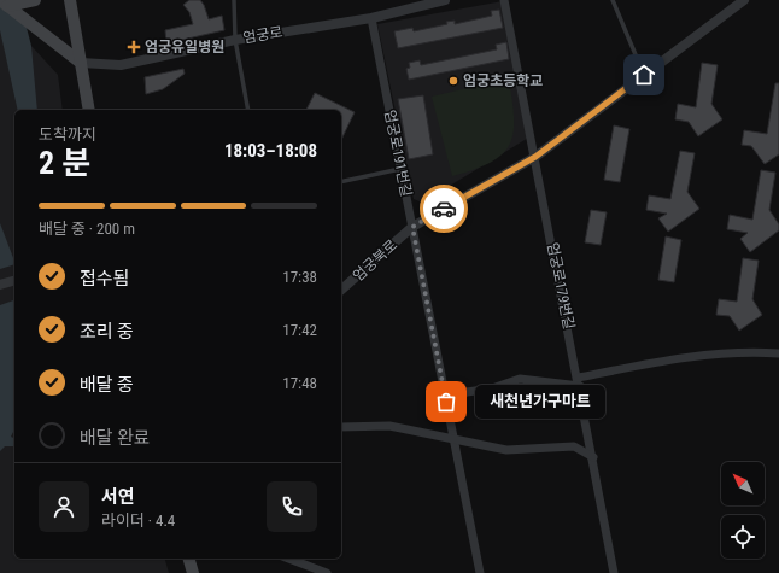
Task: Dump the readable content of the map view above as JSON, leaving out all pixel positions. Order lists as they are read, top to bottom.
{
  "streets": {
    "street": [
      "엄궁로",
      "엄궁로191번길",
      "엄궁북로",
      "엄궁로179번길"
    ]
  },
  "crossings": [
    ["엄궁로", "엄궁로191번길"],
    ["엄궁로191번길", "엄궁북로"],
    ["엄궁북로", "엄궁로179번길"]
  ],
  "places": {
    "health": ["엄궁유일병원"],
    "other": ["엄궁초등학교", "새천년가구마트"]
  },
  "north": "top left",
  "page": {
    "heading": ["2 분", "도착까지", "18:03–18:08"],
    "panel": ["서연", "라이더 · 4.4"],
    "bar": "배달 중 · 200 m",
    "list": [
      ["접수됨", "17:38"],
      ["조리 중", "17:42"],
      ["배달 중", "17:48"],
      "배달 완료"
    ],
    "bubble": "새천년가구마트"
  }
}
